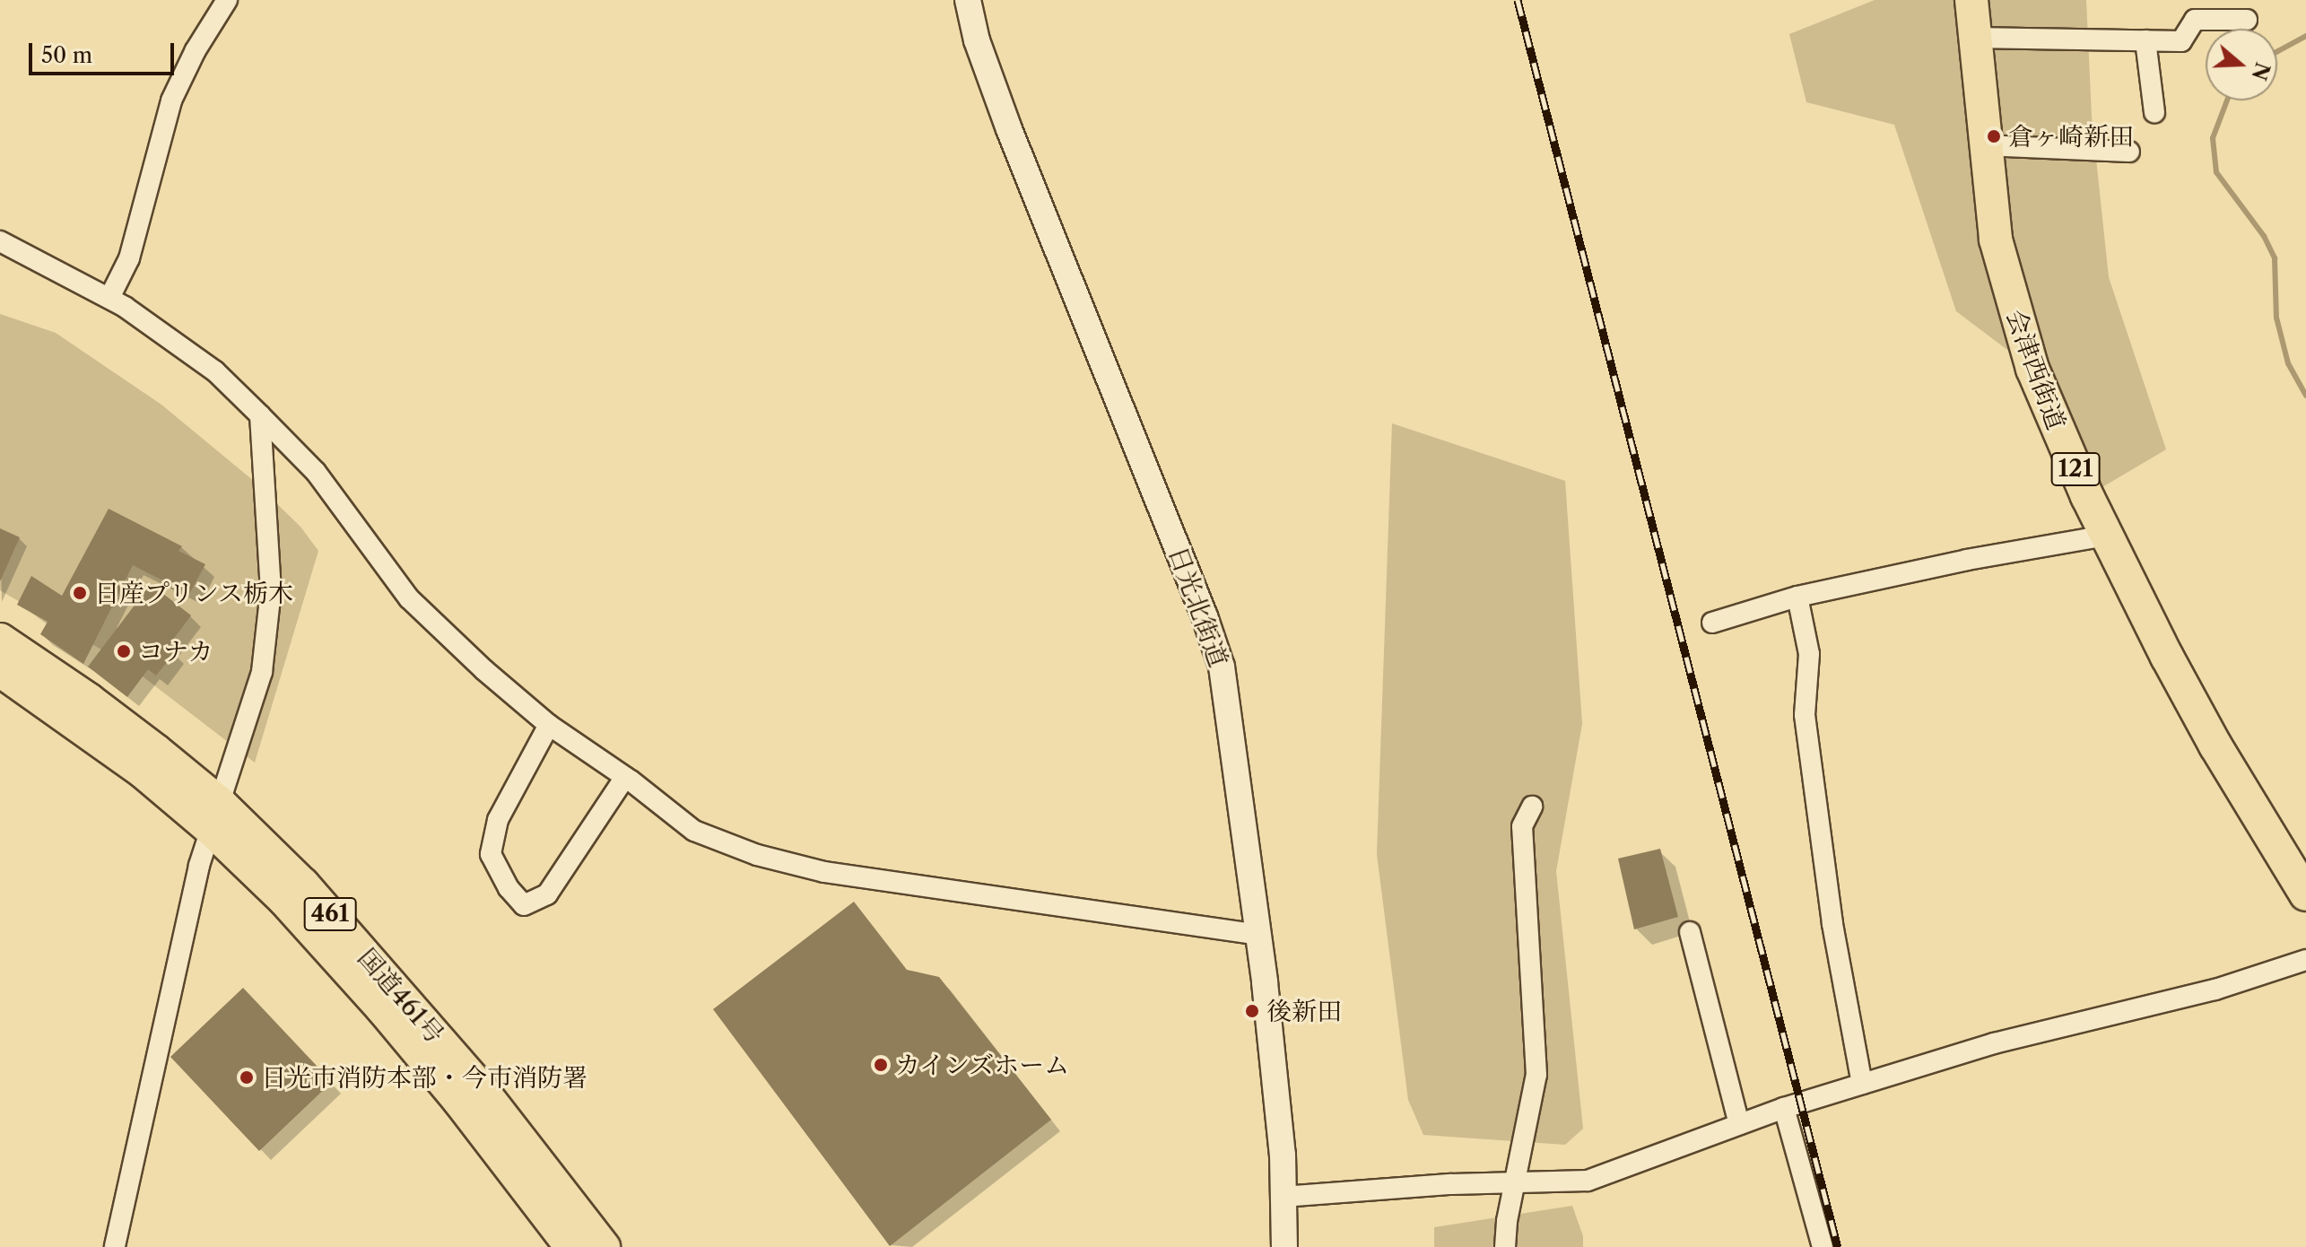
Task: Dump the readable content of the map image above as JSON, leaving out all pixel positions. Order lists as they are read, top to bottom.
{
  "streets": {
    "highway": [
      "会津西街道",
      "121",
      "461",
      "国道461号"
    ],
    "street": ["日光北街道"]
  },
  "places": [
    "倉ヶ崎新田",
    "日産プリンス栃木",
    "コナカ",
    "後新田",
    "カインズホーム",
    "日光市消防本部・今市消防署"
  ],
  "scale_bar": "50 m",
  "north": "right"
}
